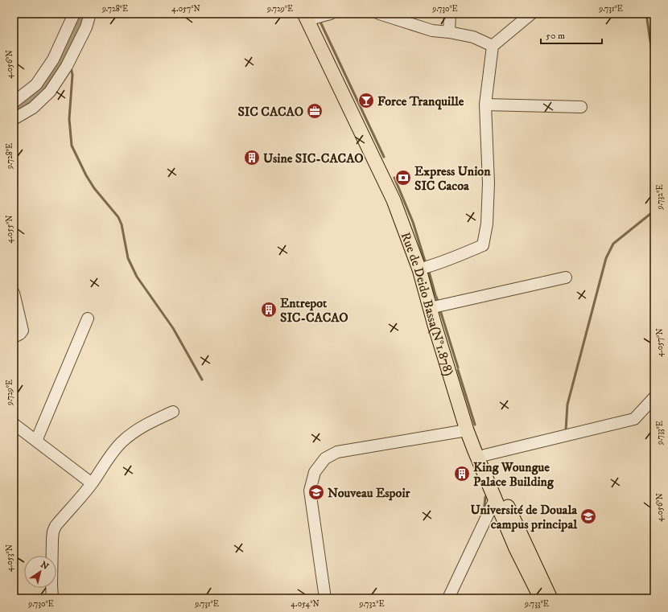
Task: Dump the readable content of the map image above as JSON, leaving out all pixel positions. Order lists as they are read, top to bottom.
{
  "streets": {
    "main road": ["Rue de Deido Bassa(N°1.878)"]
  },
  "places": {
    "bar": ["Force Tranquille"],
    "office": ["SIC CACAO"],
    "building": ["Usine SIC-CACAO", "Entrepot SIC-CACAO", "King Woungue Palace Building"],
    "bank": ["Express Union SIC Cacoa"],
    "school or university": ["Nouveau Espoir", "Université de Douala campus principal"]
  },
  "scale_bar": "50 m",
  "north": "top right",
  "coordinates": [
    "9.728°E",
    "4.057°N",
    "9.729°E",
    "9.730°E",
    "9.731°E",
    "4.056°N",
    "9.732°E",
    "4.055°N",
    "9.733°E",
    "4.053°N",
    "4.054°N"
  ]
}
